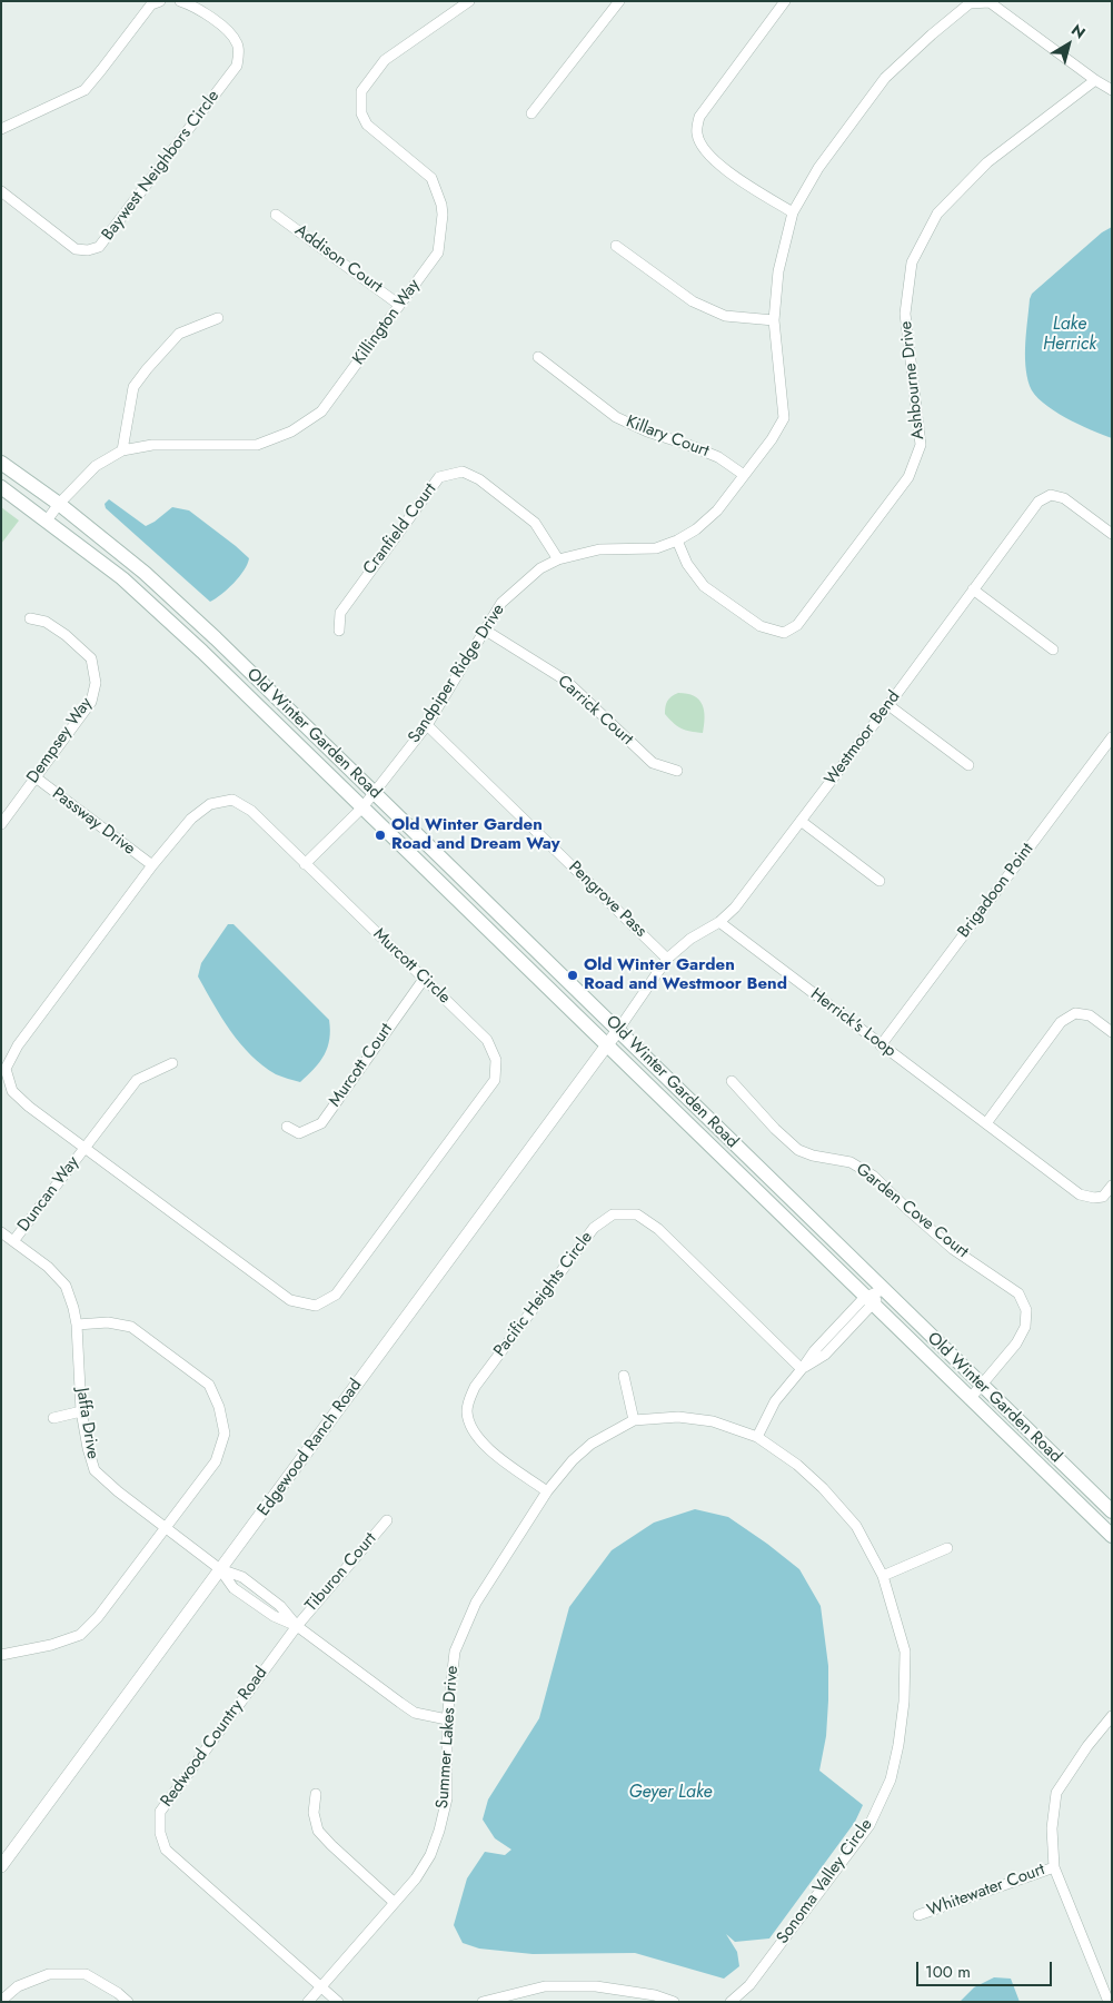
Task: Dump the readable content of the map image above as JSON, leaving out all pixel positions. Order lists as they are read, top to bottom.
{
  "streets": {
    "main road": ["Old Winter Garden Road"],
    "street": [
      "Baywest Neighbors Circle",
      "Addison Court",
      "Killington Way",
      "Ashbourne Drive",
      "Killary Court",
      "Cranfield Court",
      "Sandpiper Ridge Drive",
      "Carrick Court",
      "Westmoor Bend",
      "Dempsey Way",
      "Passway Drive",
      "Brigadoon Point",
      "Pengrove Pass",
      "Murcott Circle",
      "Herrick's Loop",
      "Murcott Court",
      "Duncan Way",
      "Garden Cove Court",
      "Pacific Heights Circle",
      "Jaffa Drive",
      "Edgewood Ranch Road",
      "Tiburon Court",
      "Redwood Country Road",
      "Summer Lakes Drive",
      "Sonoma Valley Circle",
      "Whitewater Court"
    ]
  },
  "crossings": [
    ["Addison Court", "Killington Way"],
    ["Killington Way", "Old Winter Garden Road"],
    ["Ashbourne Drive", "Sandpiper Ridge Drive"],
    ["Killary Court", "Sandpiper Ridge Drive"],
    ["Cranfield Court", "Sandpiper Ridge Drive"],
    ["Sandpiper Ridge Drive", "Carrick Court"],
    ["Sandpiper Ridge Drive", "Old Winter Garden Road"],
    ["Sandpiper Ridge Drive", "Pengrove Pass"],
    ["Sandpiper Ridge Drive", "Murcott Circle"],
    ["Old Winter Garden Road", "Westmoor Bend"],
    ["Old Winter Garden Road", "Garden Cove Court"],
    ["Old Winter Garden Road", "Edgewood Ranch Road"],
    ["Westmoor Bend", "Pengrove Pass"],
    ["Westmoor Bend", "Herrick's Loop"],
    ["Westmoor Bend", "Edgewood Ranch Road"],
    ["Dempsey Way", "Passway Drive"],
    ["Passway Drive", "Murcott Circle"],
    ["Brigadoon Point", "Herrick's Loop"],
    ["Murcott Circle", "Murcott Court"],
    ["Murcott Circle", "Duncan Way"],
    ["Duncan Way", "Jaffa Drive"],
    ["Pacific Heights Circle", "Summer Lakes Drive"],
    ["Jaffa Drive", "Edgewood Ranch Road"],
    ["Jaffa Drive", "Tiburon Court"],
    ["Jaffa Drive", "Redwood Country Road"],
    ["Jaffa Drive", "Summer Lakes Drive"],
    ["Tiburon Court", "Redwood Country Road"],
    ["Redwood Country Road", "Summer Lakes Drive"],
    ["Summer Lakes Drive", "Sonoma Valley Circle"]
  ],
  "water": ["Lake Herrick", "Geyer Lake"],
  "places": ["Old Winter Garden Road and Dream Way", "Old Winter Garden Road and Westmoor Bend"],
  "scale_bar": "100 m",
  "north": "top right"
}
